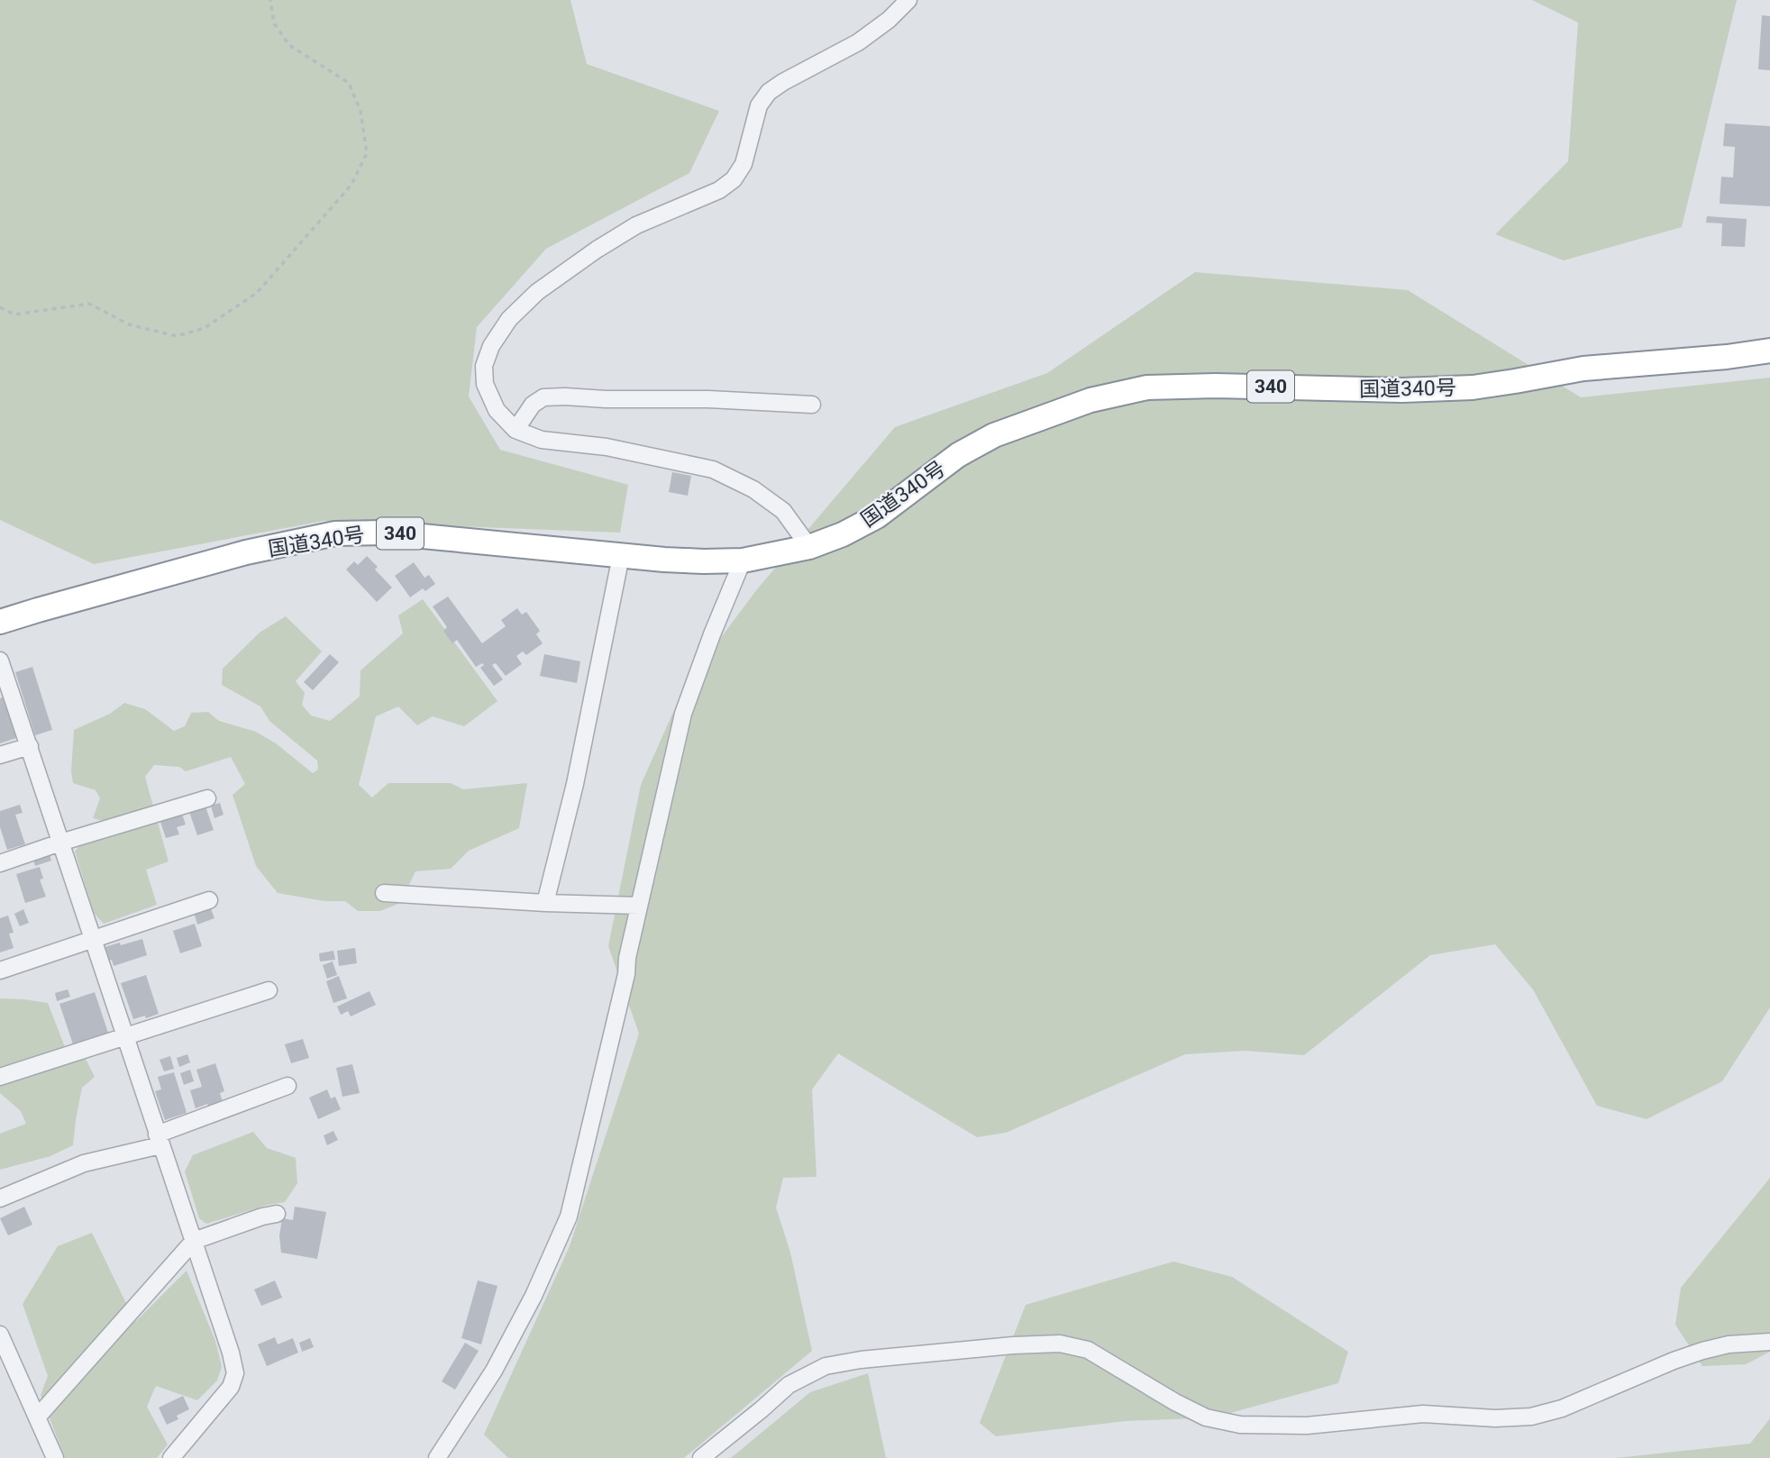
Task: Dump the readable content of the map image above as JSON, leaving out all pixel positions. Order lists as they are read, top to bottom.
{
  "streets": {
    "highway": ["340", "国道340号"]
  }
}
